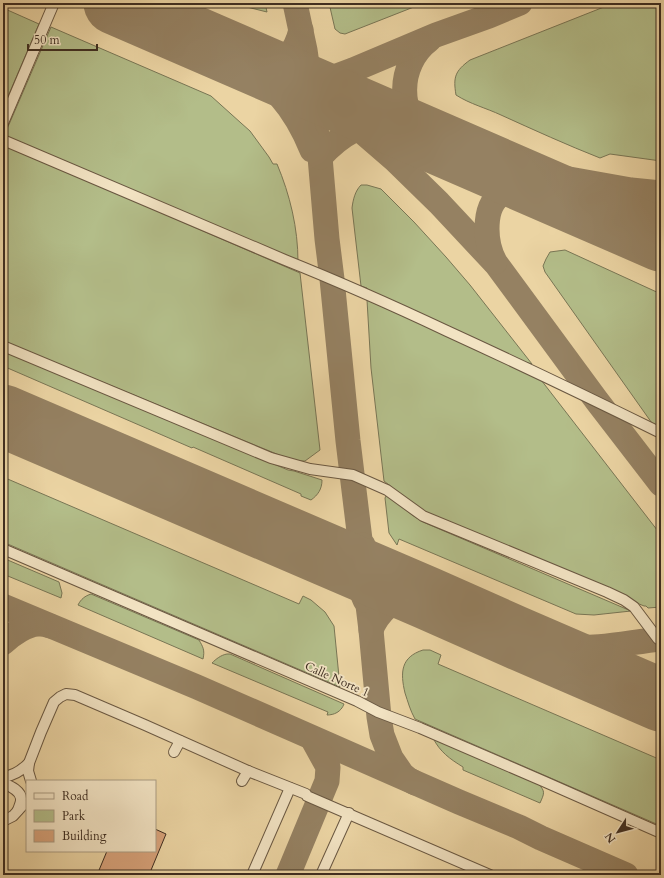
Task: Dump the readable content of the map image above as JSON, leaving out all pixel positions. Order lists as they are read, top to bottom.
{
  "streets": {
    "lane": ["Calle Norte 1"]
  },
  "legend": ["Road", "Park", "Building"],
  "scale_bar": "50 m",
  "north": "bottom left"
}
